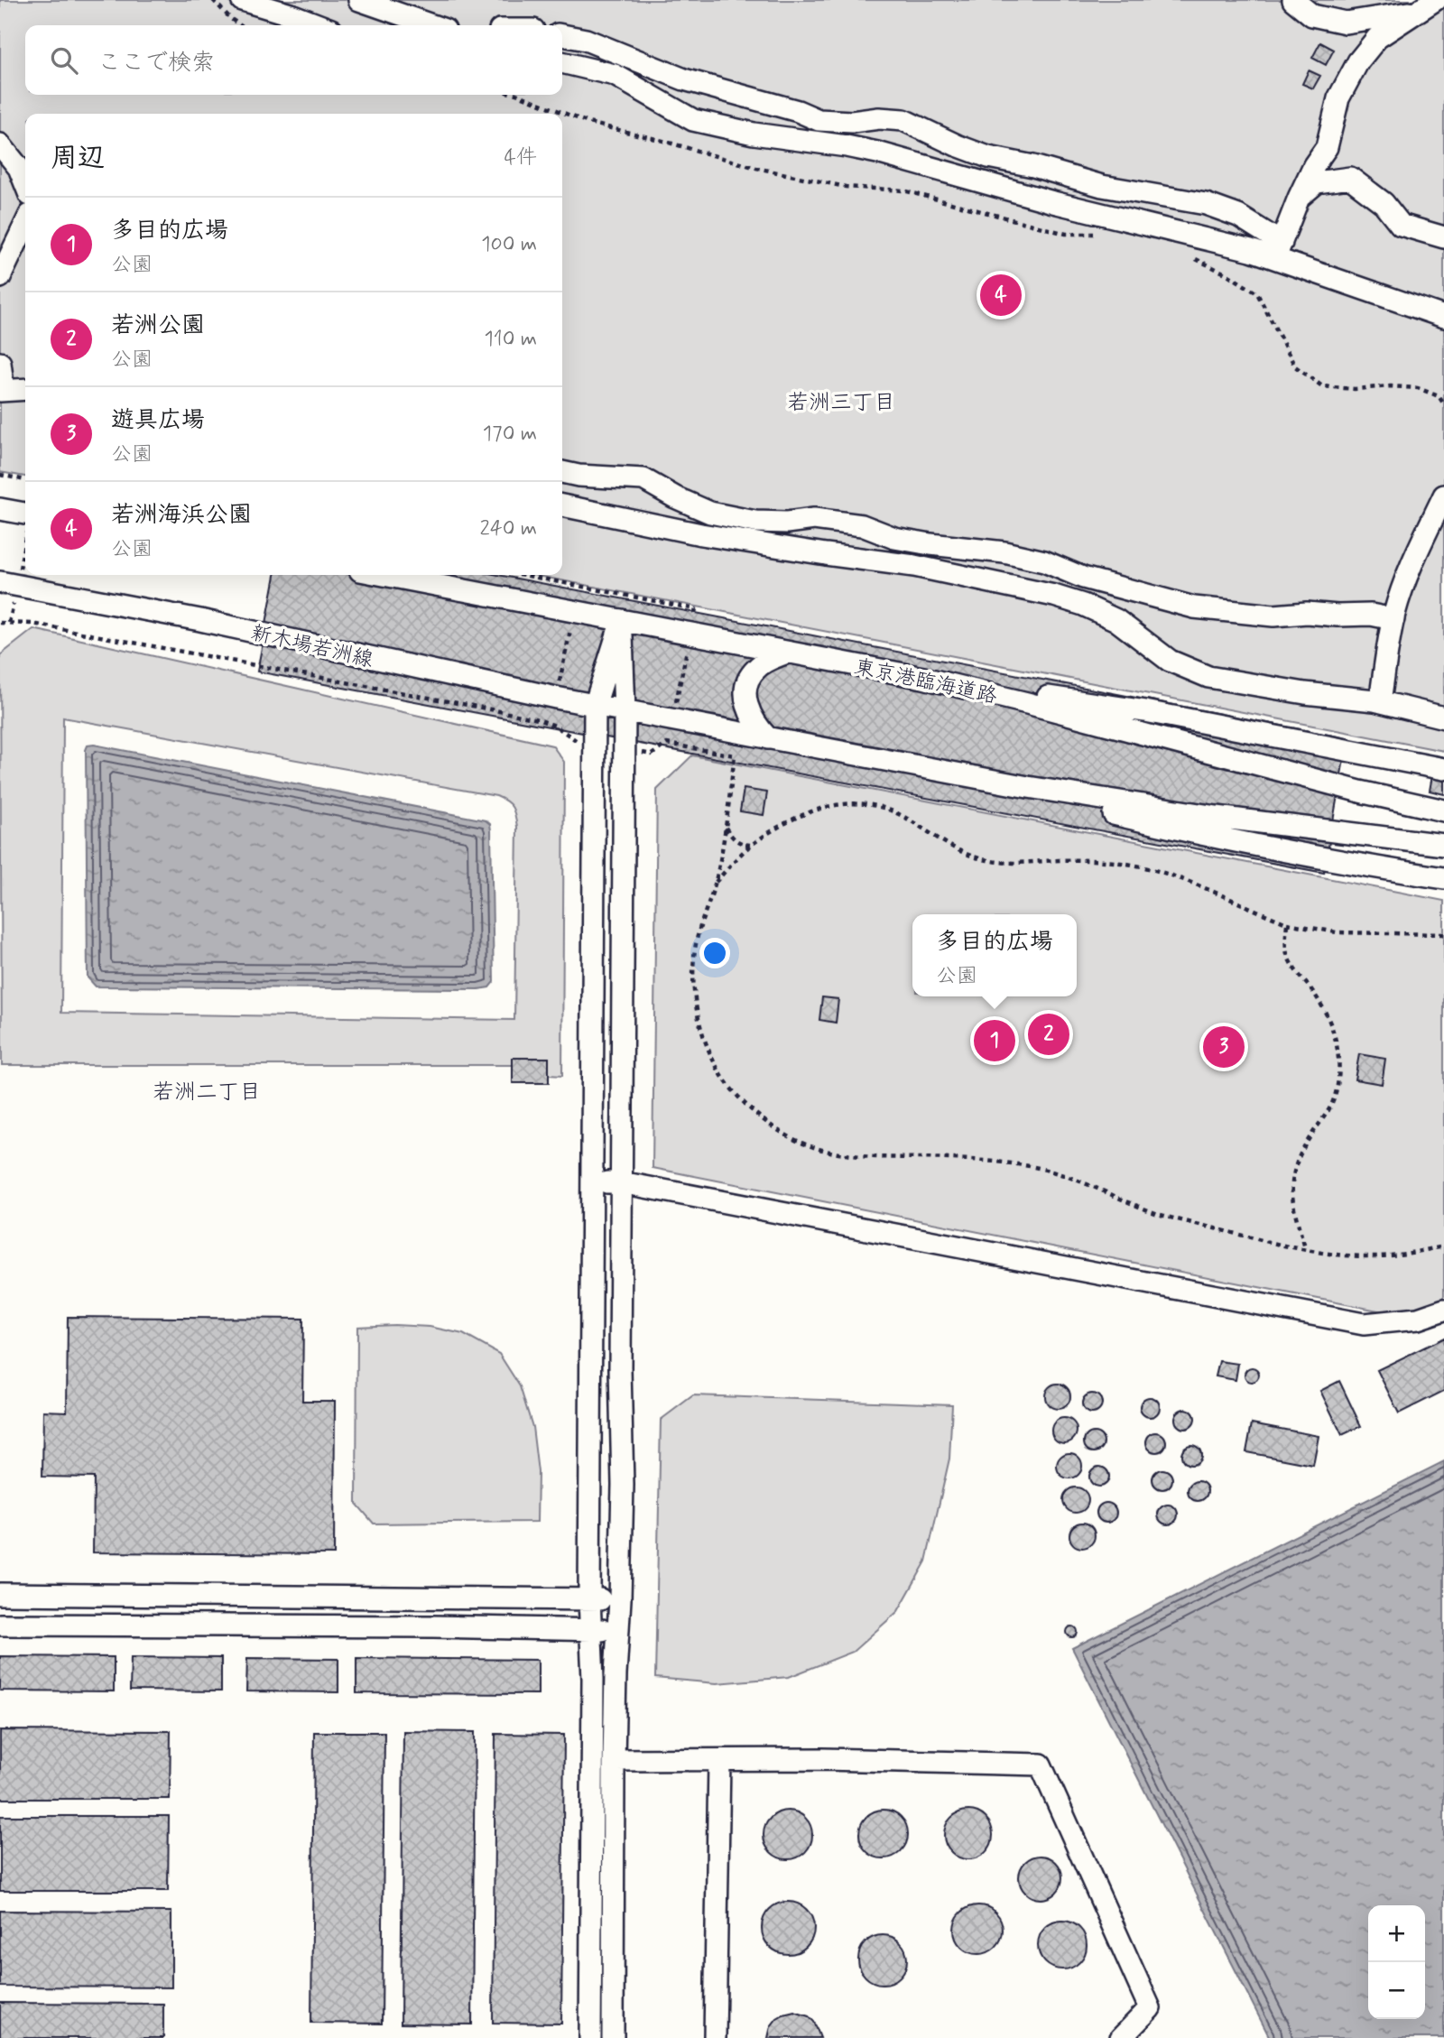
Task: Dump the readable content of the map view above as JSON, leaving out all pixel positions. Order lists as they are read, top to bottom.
{
  "streets": {
    "street": ["新木場若洲線", "東京港臨海道路"]
  },
  "districts": ["若洲三丁目", "若洲二丁目"],
  "page": {
    "search": "ここで検索",
    "heading": ["周辺", "4件"],
    "list": [
      {
        "mark": "1",
        "name": "多目的広場",
        "note": "公園",
        "value": "100 m"
      },
      {
        "mark": "2",
        "name": "若洲公園",
        "note": "公園",
        "value": "110 m"
      },
      {
        "mark": "3",
        "name": "遊具広場",
        "note": "公園",
        "value": "170 m"
      },
      {
        "mark": "4",
        "name": "若洲海浜公園",
        "note": "公園",
        "value": "240 m"
      }
    ],
    "pins": [
      "4",
      "2",
      "1",
      "3"
    ],
    "popup": ["多目的広場", "公園"],
    "map_buttons": ["+", "−"]
  }
}
